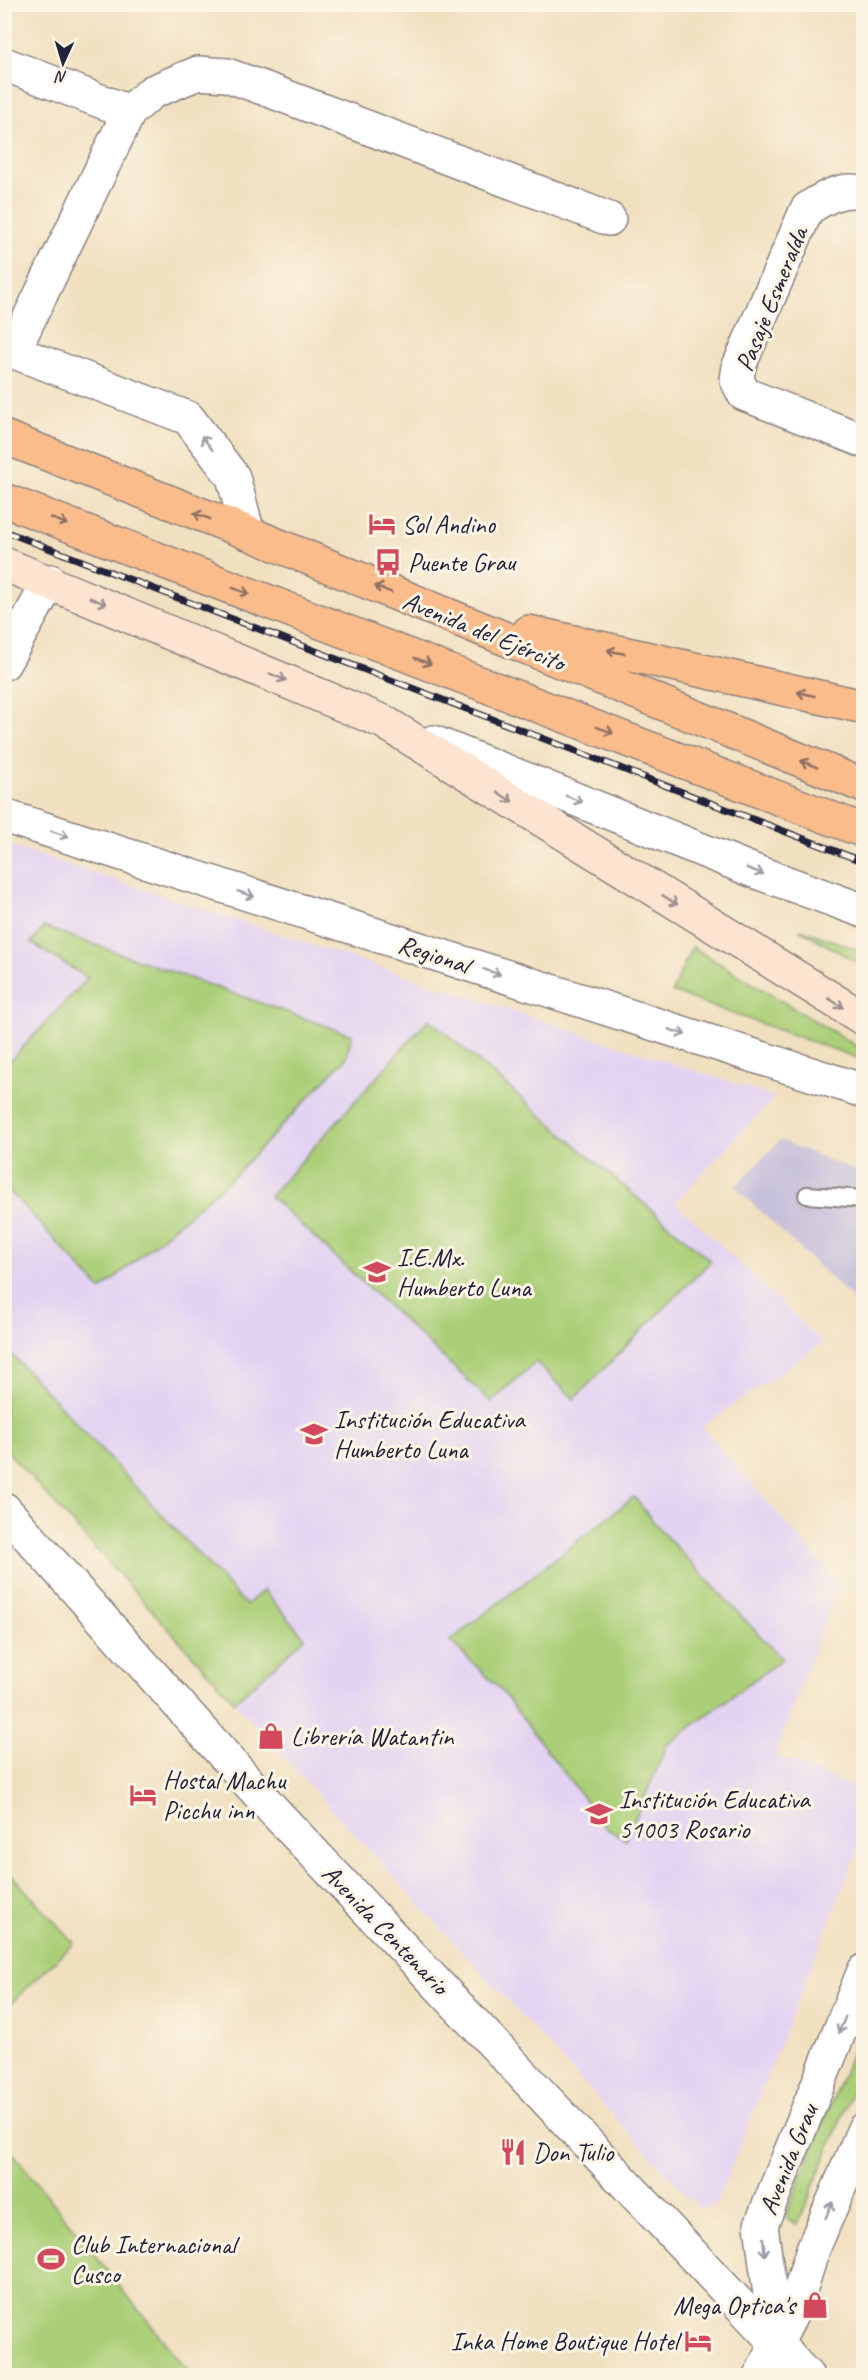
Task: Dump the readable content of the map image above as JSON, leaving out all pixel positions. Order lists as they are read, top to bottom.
{
  "streets": {
    "main road": ["Avenida del Ejército"],
    "street": [
      "Pasaje Esmeralda",
      "Regional",
      "Avenida Centenario",
      "Avenida Grau"
    ]
  },
  "crossings": [
    ["Avenida Centenario", "Avenida Grau"]
  ],
  "places": {
    "hotel": ["Sol Andino", "Hostal Machu Picchu inn", "Inka Home Boutique Hotel"],
    "bus stop": ["Puente Grau"],
    "school or university": ["I.E.Mx. Humberto Luna", "Institución Educativa Humberto Luna", "Institución Educativa 51003 Rosario"],
    "shop": ["Librería Watantin", "Mega Optica's"],
    "restaurant": ["Don Tulio"],
    "sports": ["Club Internacional Cusco"]
  },
  "north": "bottom"
}
